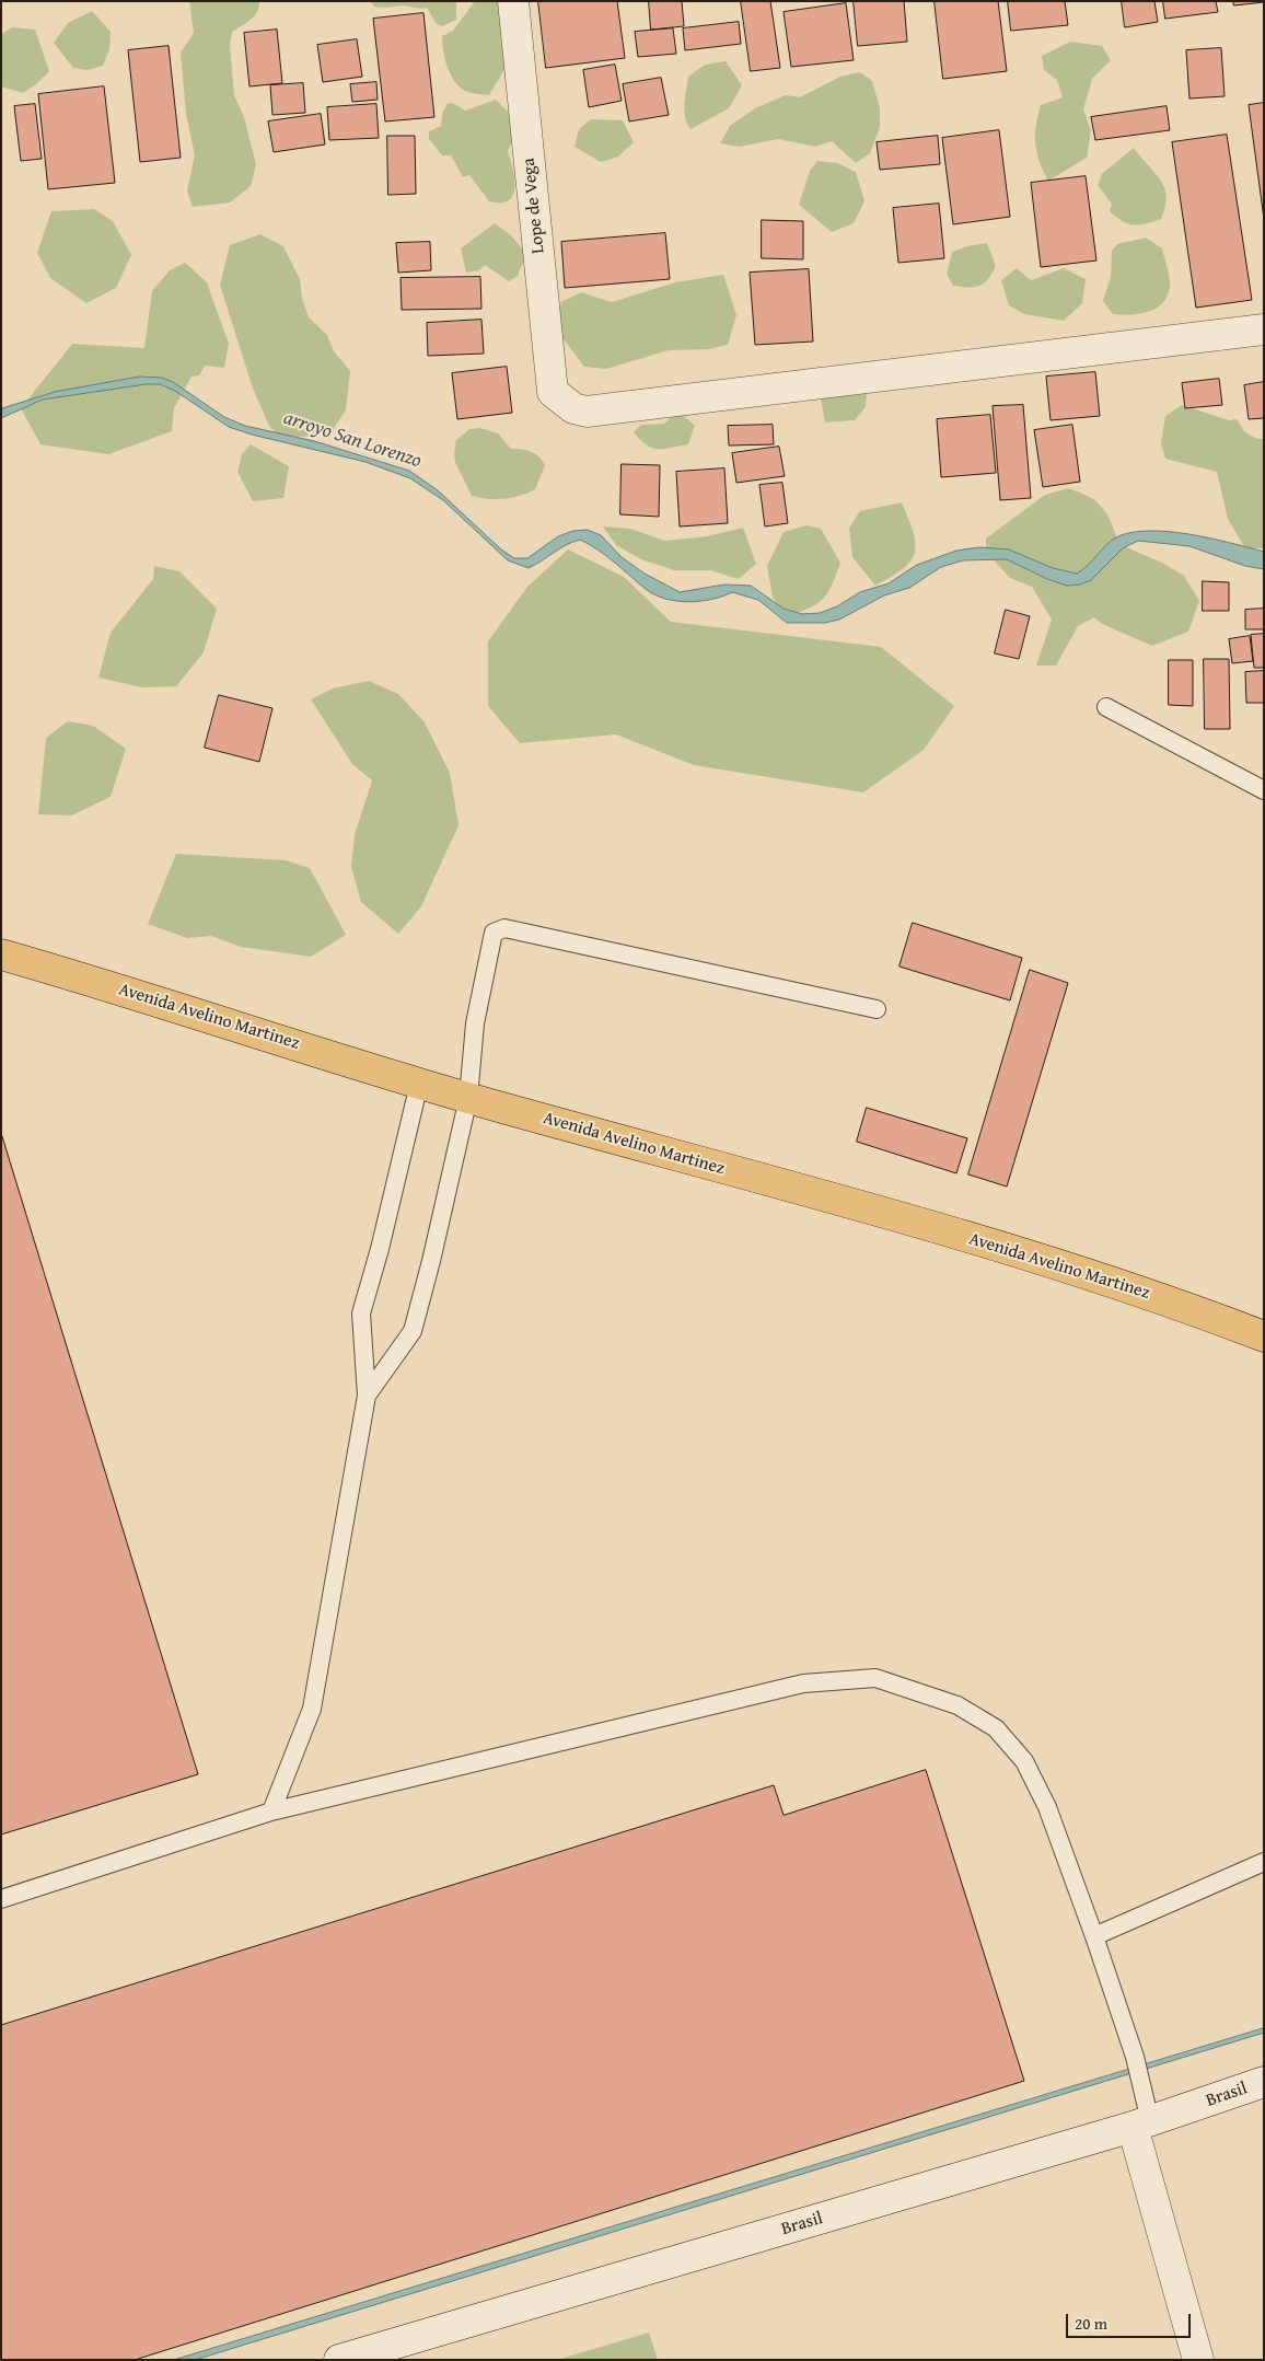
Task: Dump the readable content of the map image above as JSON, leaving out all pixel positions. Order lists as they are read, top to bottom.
{
  "streets": {
    "main road": ["Avenida Avelino Martinez"],
    "street": ["Lope de Vega", "Brasil"]
  },
  "water": ["arroyo San Lorenzo"],
  "scale_bar": "20 m"
}
